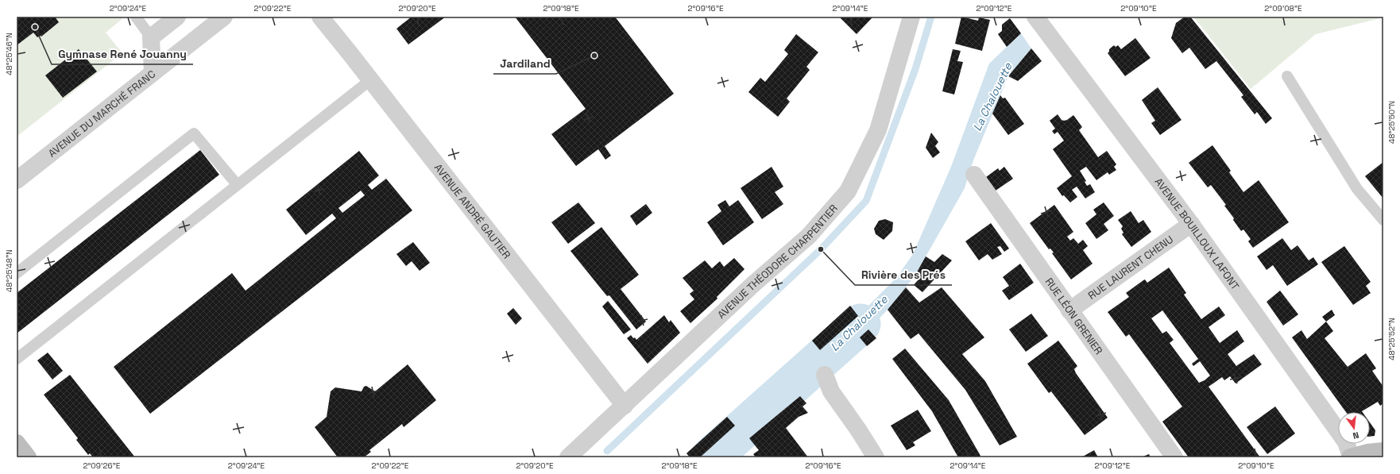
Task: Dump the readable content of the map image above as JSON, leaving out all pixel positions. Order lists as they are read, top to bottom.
{
  "streets": {
    "street": [
      "AVENUE DU MARCHÉ FRANC",
      "AVENUE ANDRÉ GAUTIER",
      "AVENUE BOUILLOUX LAFONT",
      "AVENUE THÉODORE CHARPENTIER",
      "RUE LAURENT CHENU",
      "RUE LÉON GRENIER"
    ]
  },
  "crossings": [
    ["AVENUE ANDRÉ GAUTIER", "AVENUE THÉODORE CHARPENTIER"],
    ["AVENUE BOUILLOUX LAFONT", "RUE LAURENT CHENU"],
    ["RUE LAURENT CHENU", "RUE LÉON GRENIER"]
  ],
  "water": ["La Chalouette"],
  "places": ["Gymnase René Jouanny", "Jardiland", "Rivière des Prés"],
  "north": "bottom",
  "coordinates": [
    "2°09'24\"E",
    "2°09'22\"E",
    "2°09'20\"E",
    "2°09'18\"E",
    "2°09'16\"E",
    "2°09'14\"E",
    "2°09'12\"E",
    "2°09'10\"E",
    "2°09'08\"E",
    "48°25'46\"N",
    "48°25'50\"N",
    "48°25'48\"N",
    "48°25'52\"N",
    "2°09'26\"E"
  ]
}
